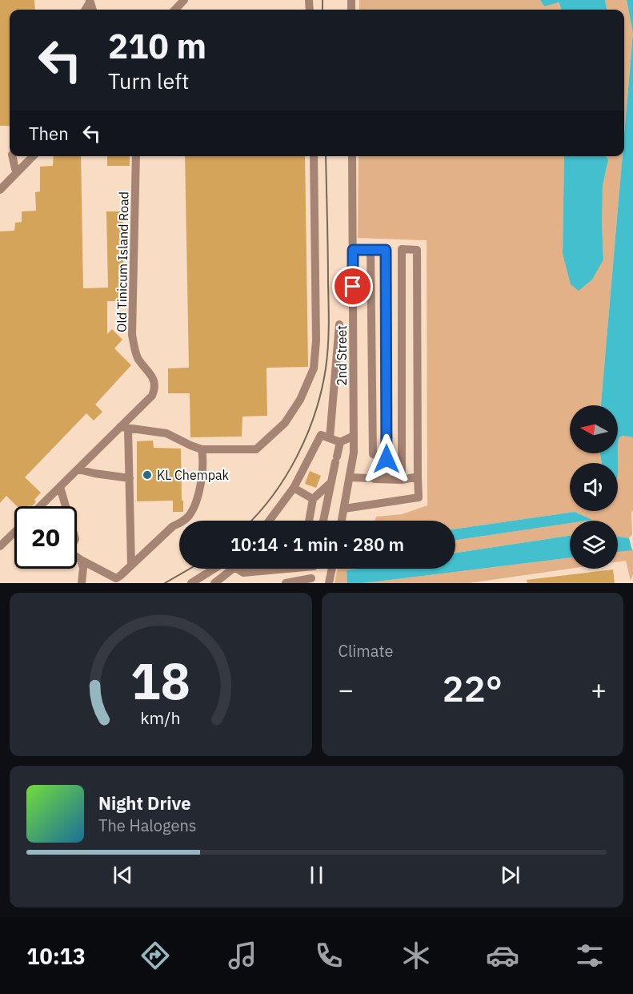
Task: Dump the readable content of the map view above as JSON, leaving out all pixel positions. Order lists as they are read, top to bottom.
{
  "streets": {
    "street": ["Old Tinicum Island Road", "2nd Street"]
  },
  "places": ["KL Chempak"],
  "north": "left",
  "page": {
    "turn": ["210 m", "Turn left"],
    "then": "Then",
    "limit": "20",
    "trip": "10:14 · 1 min · 280 m",
    "tile": "Climate",
    "heat": ["−", "22°", "+"],
    "song": ["Night Drive", "The Halogens"],
    "tabs": "10:13",
    "gauge": ["18", "km/h"]
  }
}
